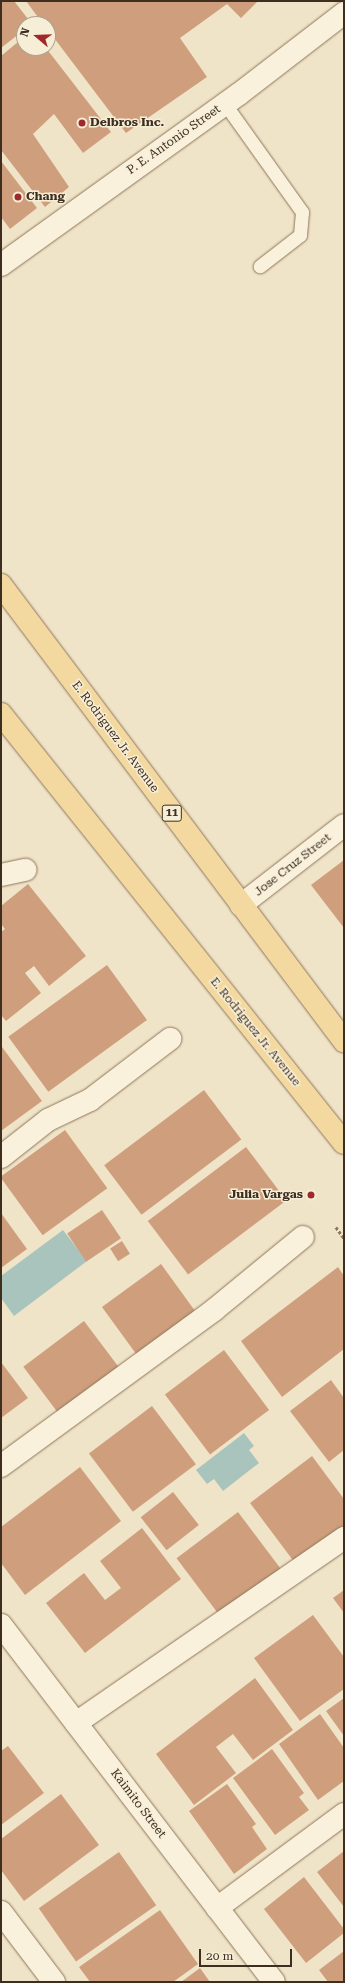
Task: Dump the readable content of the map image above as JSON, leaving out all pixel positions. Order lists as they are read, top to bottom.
{
  "streets": {
    "main road": ["E. Rodriguez Jr. Avenue", "11"],
    "street": ["P. E. Antonio Street", "Jose Cruz Street", "Kaimito Street"]
  },
  "crossings": [
    ["E. Rodriguez Jr. Avenue", "Jose Cruz Street"]
  ],
  "places": ["Delbros Inc.", "Chang", "Julia Vargas"],
  "scale_bar": "20 m",
  "north": "left"
}
